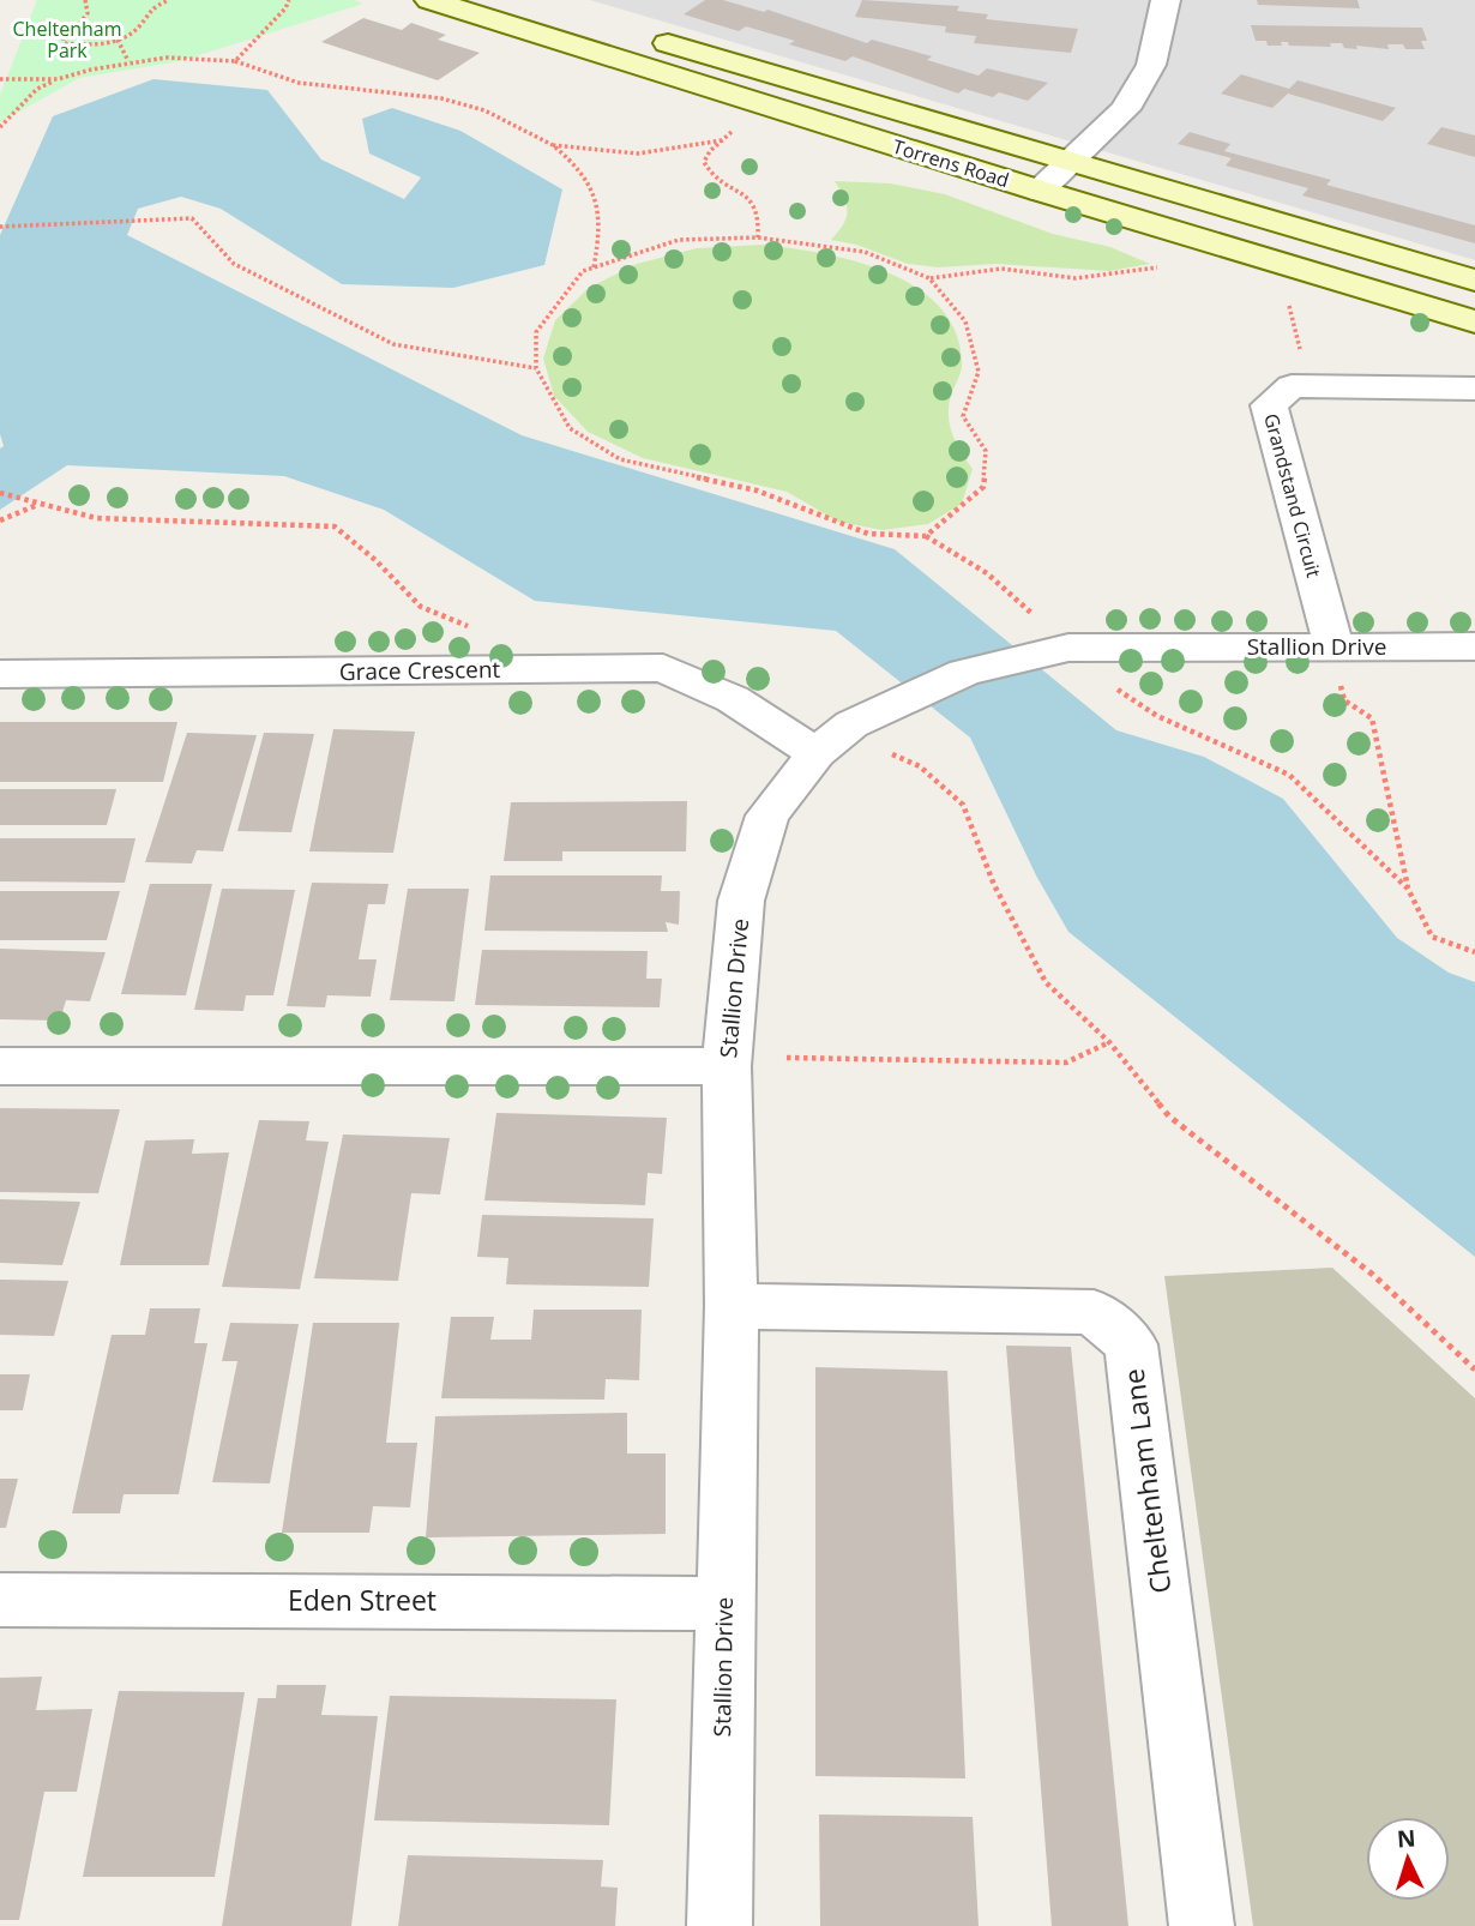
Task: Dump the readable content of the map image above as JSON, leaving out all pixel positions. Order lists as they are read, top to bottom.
{
  "streets": {
    "main road": ["Torrens Road"],
    "street": [
      "Grandstand Circuit",
      "Stallion Drive",
      "Grace Crescent",
      "Cheltenham Lane",
      "Eden Street"
    ]
  },
  "crossings": [
    ["Grandstand Circuit", "Stallion Drive"],
    ["Stallion Drive", "Grace Crescent"],
    ["Stallion Drive", "Cheltenham Lane"],
    ["Stallion Drive", "Eden Street"]
  ],
  "parks": ["Cheltenham Park"],
  "north": "top"
}
